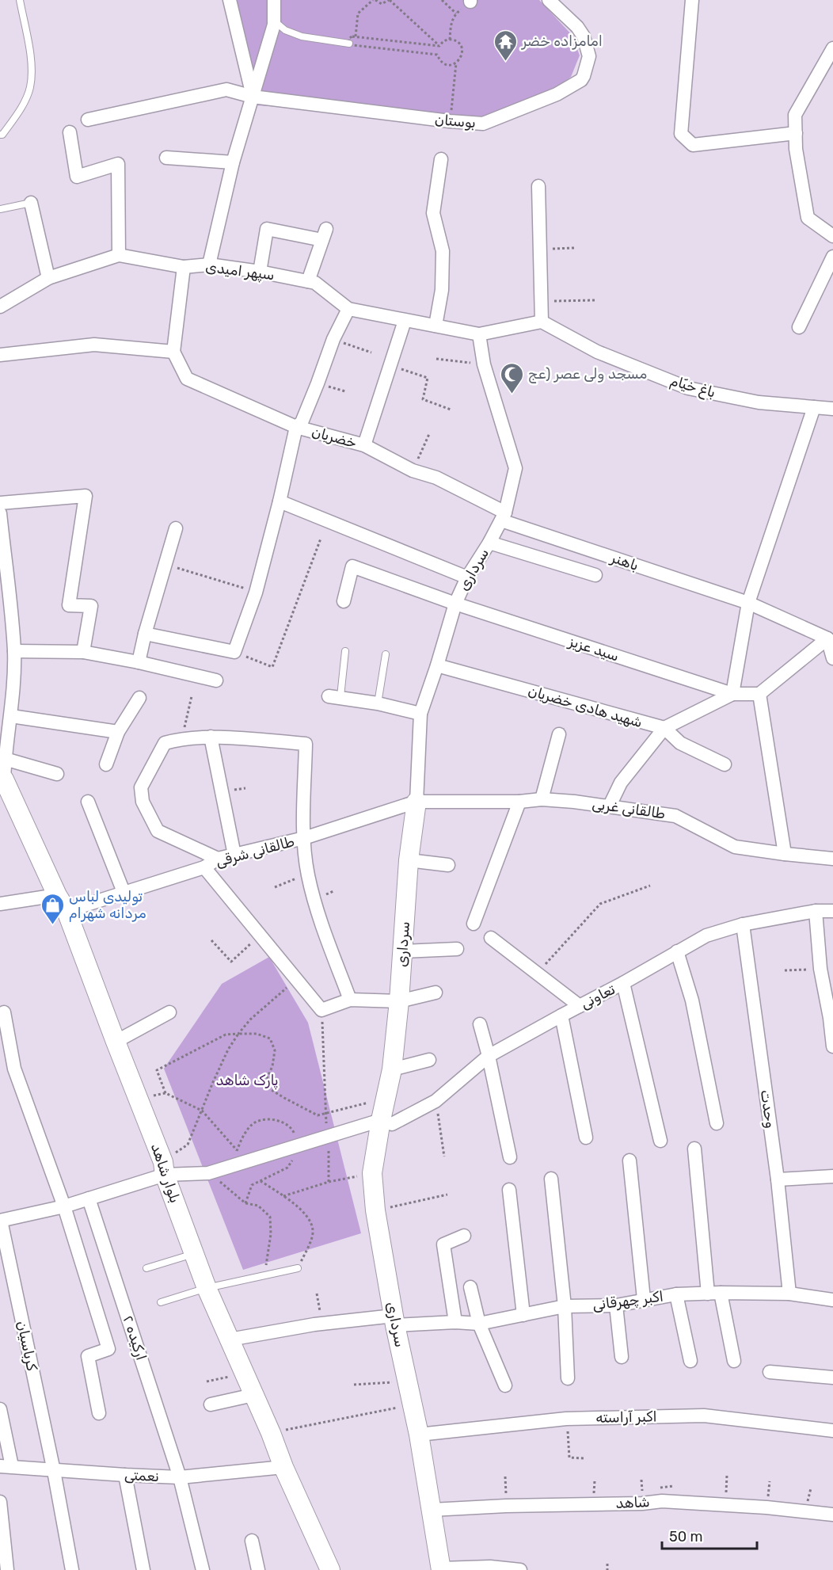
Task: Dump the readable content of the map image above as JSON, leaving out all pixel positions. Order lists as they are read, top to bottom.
{
  "streets": {
    "main road": ["سرداری", "بلوار شاهد"],
    "street": [
      "بوستان",
      "سپهر امیدی",
      "باغ خیّام",
      "خضریان",
      "باهنر",
      "سید عزیز",
      "شهید هادی خضریان",
      "طالقانی غربی",
      "طالقانی شرقی",
      "تعاونی",
      "وحدت",
      "اکبر چهرقانی",
      "ارکیده ۲",
      "کرباسیان",
      "اکبر آراسته",
      "نعمتی",
      "شاهد"
    ]
  },
  "crossings": [
    ["سپهر امیدی", "سرداری"],
    ["خضریان", "باهنر"],
    ["خضریان", "سرداری"],
    ["باهنر", "سرداری"],
    ["سرداری", "سید عزیز"],
    ["سرداری", "شهید هادی خضریان"],
    ["سرداری", "طالقانی غربی"],
    ["سرداری", "طالقانی شرقی"],
    ["سرداری", "تعاونی"],
    ["سرداری", "اکبر چهرقانی"],
    ["سرداری", "اکبر آراسته"],
    ["سرداری", "شاهد"],
    ["طالقانی غربی", "طالقانی شرقی"],
    ["طالقانی شرقی", "بلوار شاهد"],
    ["تعاونی", "وحدت"],
    ["تعاونی", "بلوار شاهد"],
    ["تعاونی", "ارکیده ۲"],
    ["تعاونی", "کرباسیان"],
    ["وحدت", "اکبر چهرقانی"],
    ["بلوار شاهد", "اکبر چهرقانی"],
    ["بلوار شاهد", "نعمتی"],
    ["ارکیده ۲", "نعمتی"],
    ["کرباسیان", "نعمتی"]
  ],
  "parks": ["پارک شاهد"],
  "places": {
    "temple": ["امامزاده خضر"],
    "mosque": ["مسجد ولی عصر (عج"],
    "shop": ["تولیدی لباس مردانه شهرام"]
  },
  "scale_bar": "50 m"
}
